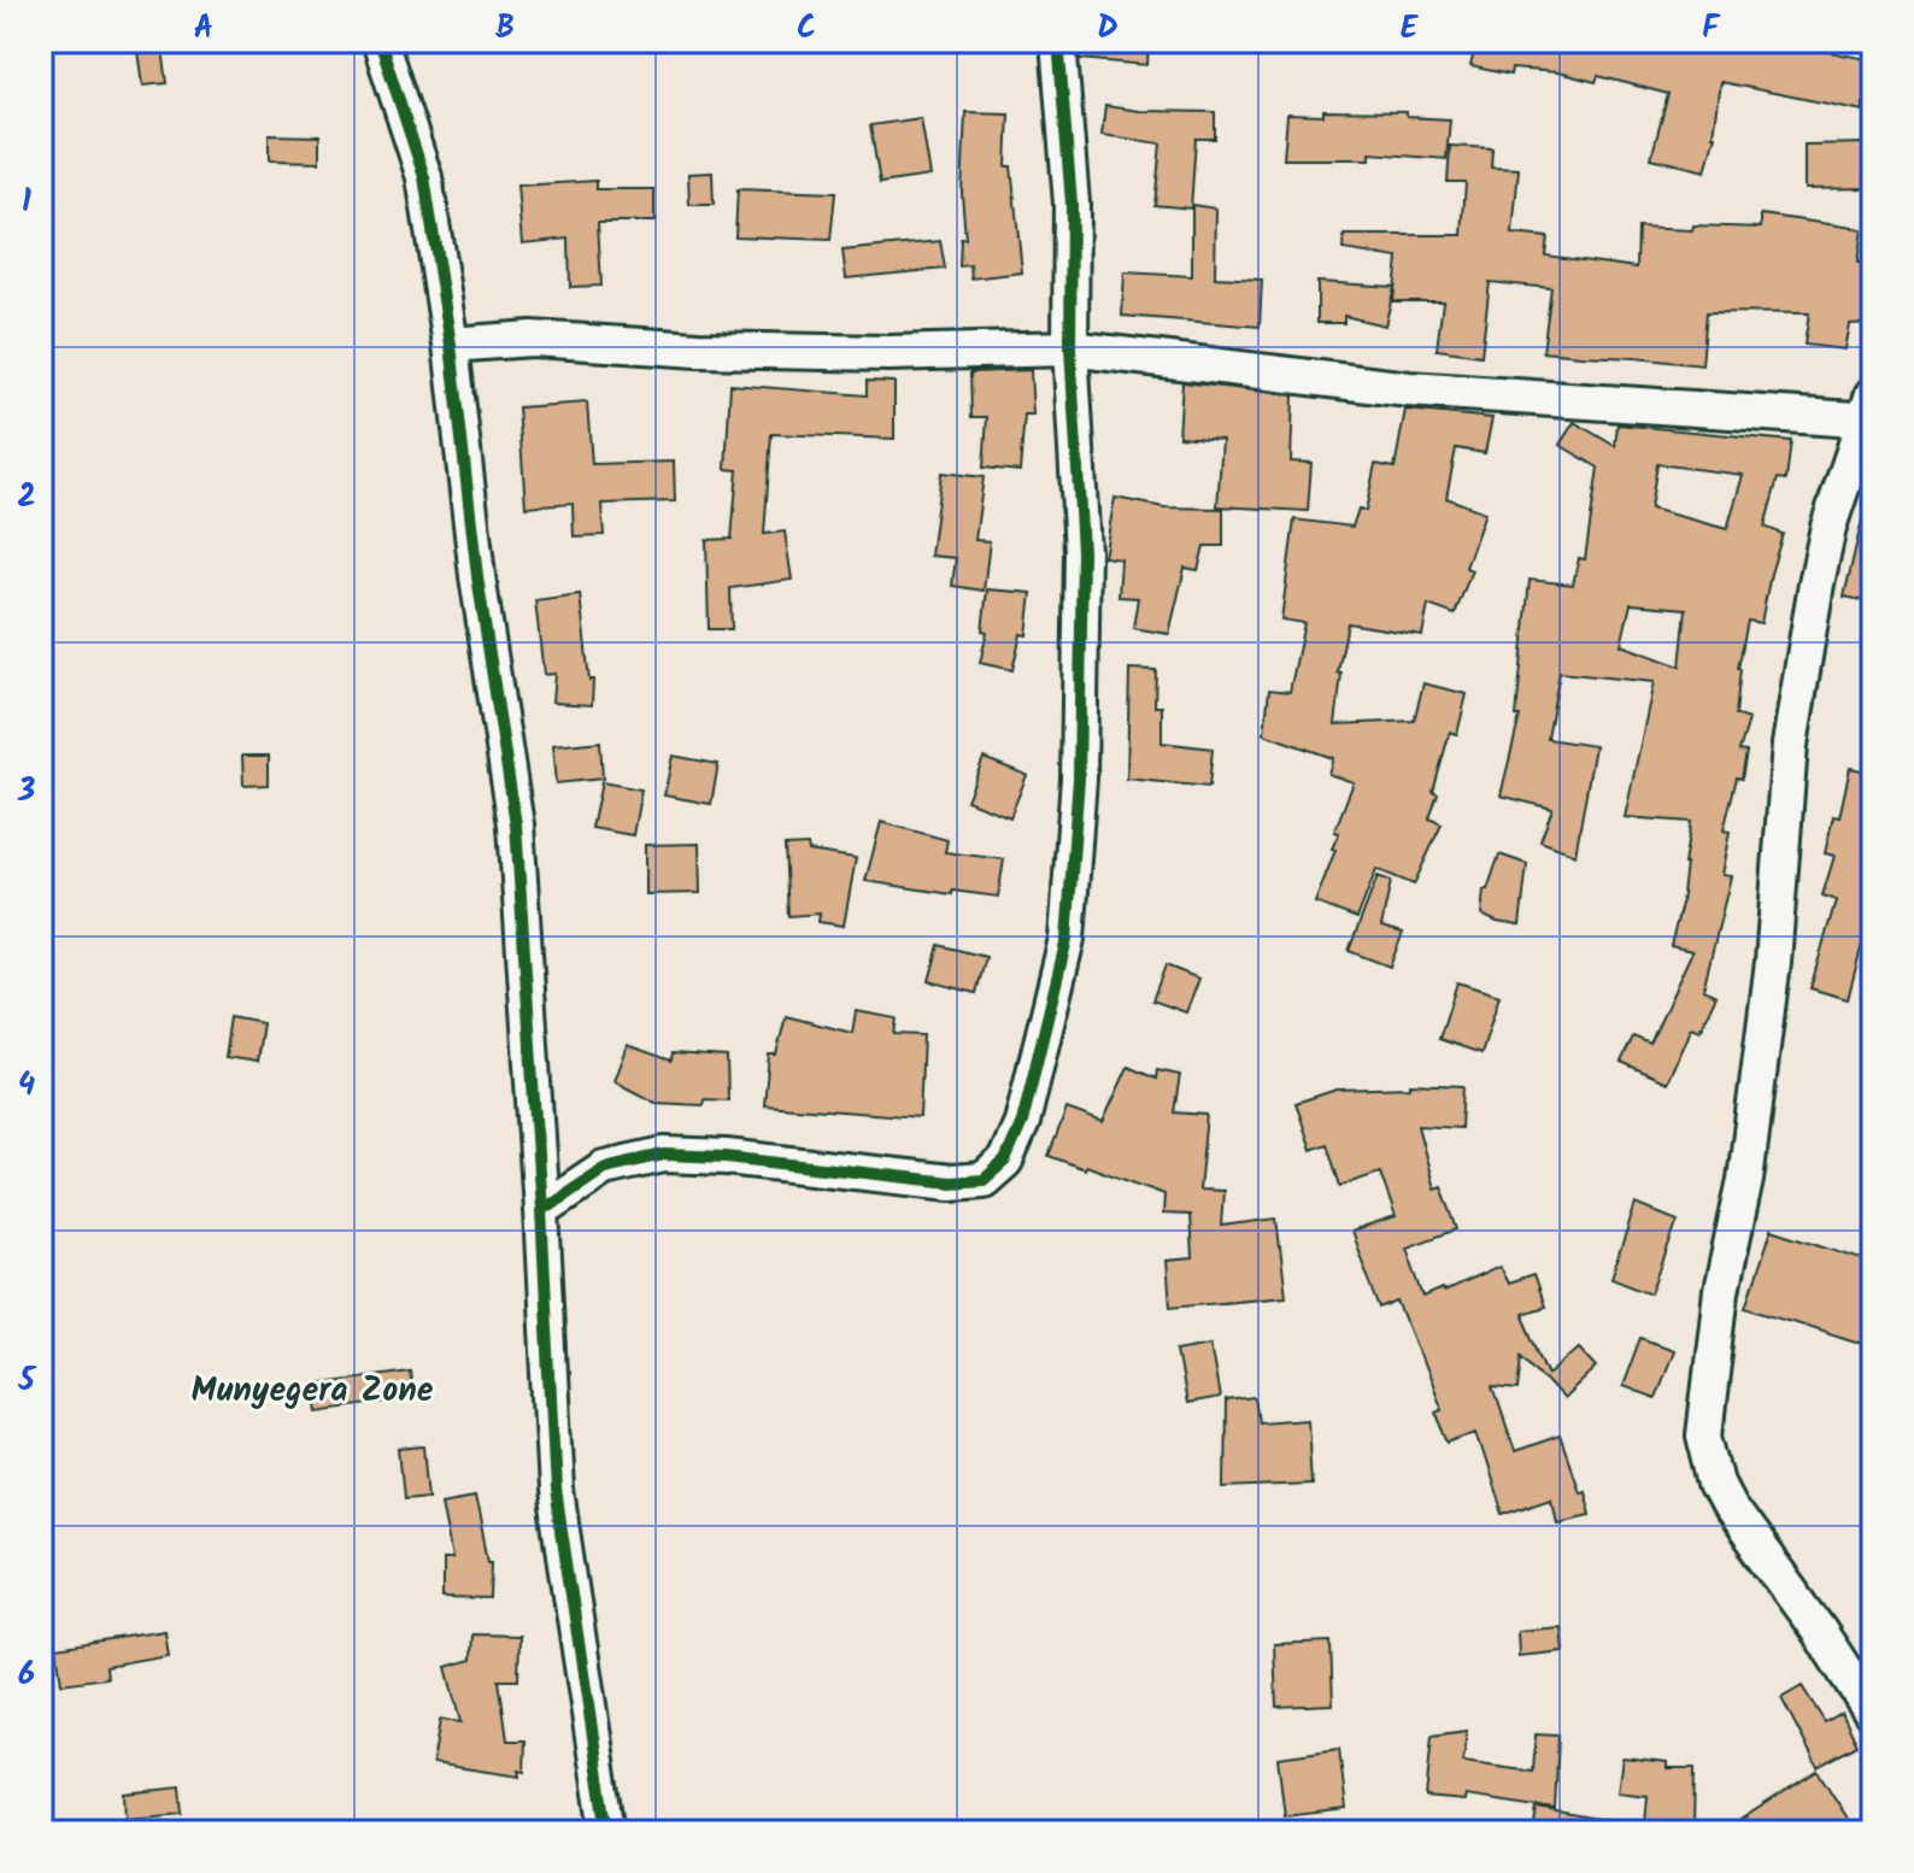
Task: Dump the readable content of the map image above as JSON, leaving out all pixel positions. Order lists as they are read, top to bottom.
{
  "districts": ["Munyegera Zone"],
  "grid": {
    "columns": [
      "A",
      "B",
      "C",
      "D",
      "E",
      "F"
    ],
    "rows": [
      "1",
      "2",
      "3",
      "4",
      "5",
      "6"
    ]
  }
}
